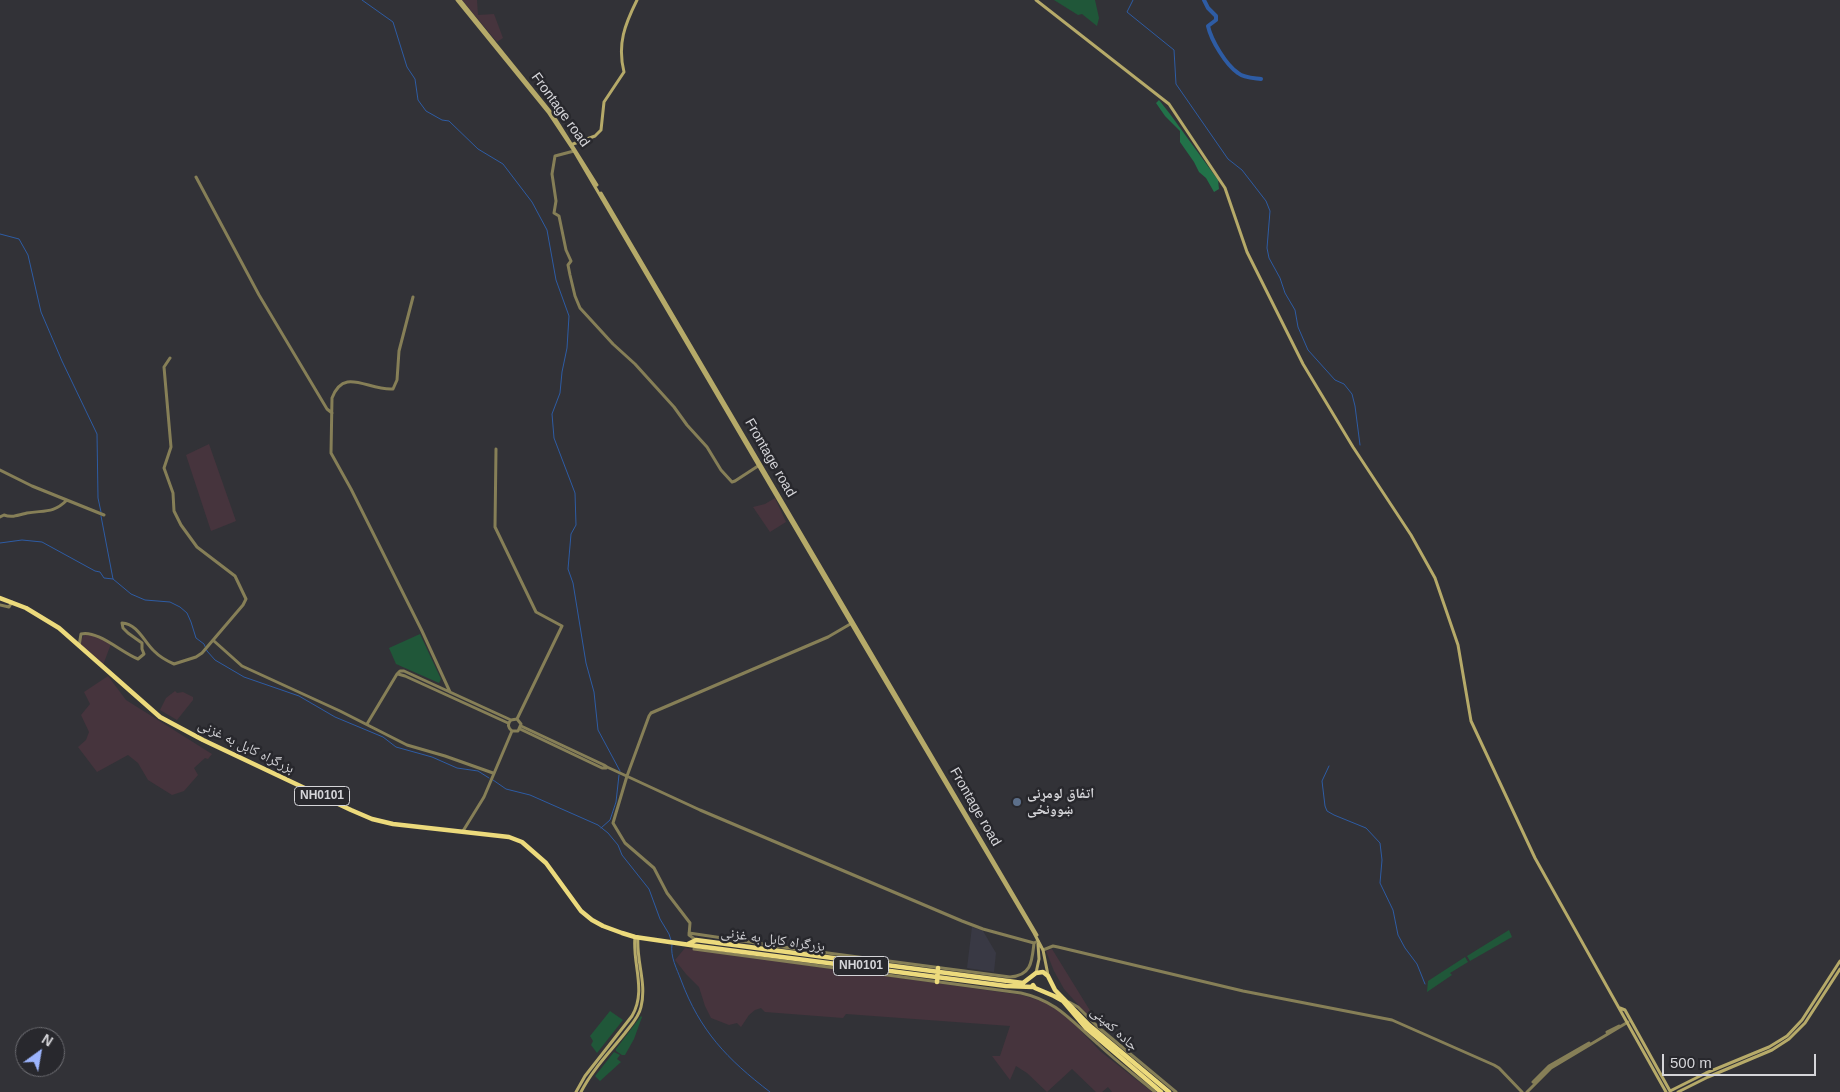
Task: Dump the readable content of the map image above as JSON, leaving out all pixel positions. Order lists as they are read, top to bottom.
{
  "streets": {
    "highway": ["بزرگراه کابل به غزنی", "NH0101", "جاده کمپنی"],
    "main road": ["Frontage road"]
  },
  "crossings": [
    ["Frontage road", "بزرگراه کابل به غزنی"],
    ["Frontage road", "NH0101"],
    ["Frontage road", "جاده کمپنی"],
    ["بزرگراه کابل به غزنی", "NH0101"],
    ["بزرگراه کابل به غزنی", "جاده کمپنی"],
    ["NH0101", "جاده کمپنی"]
  ],
  "places": ["اتفاق لومړنی ښوونځی"],
  "scale_bar": "500 m",
  "north": "top right"
}
